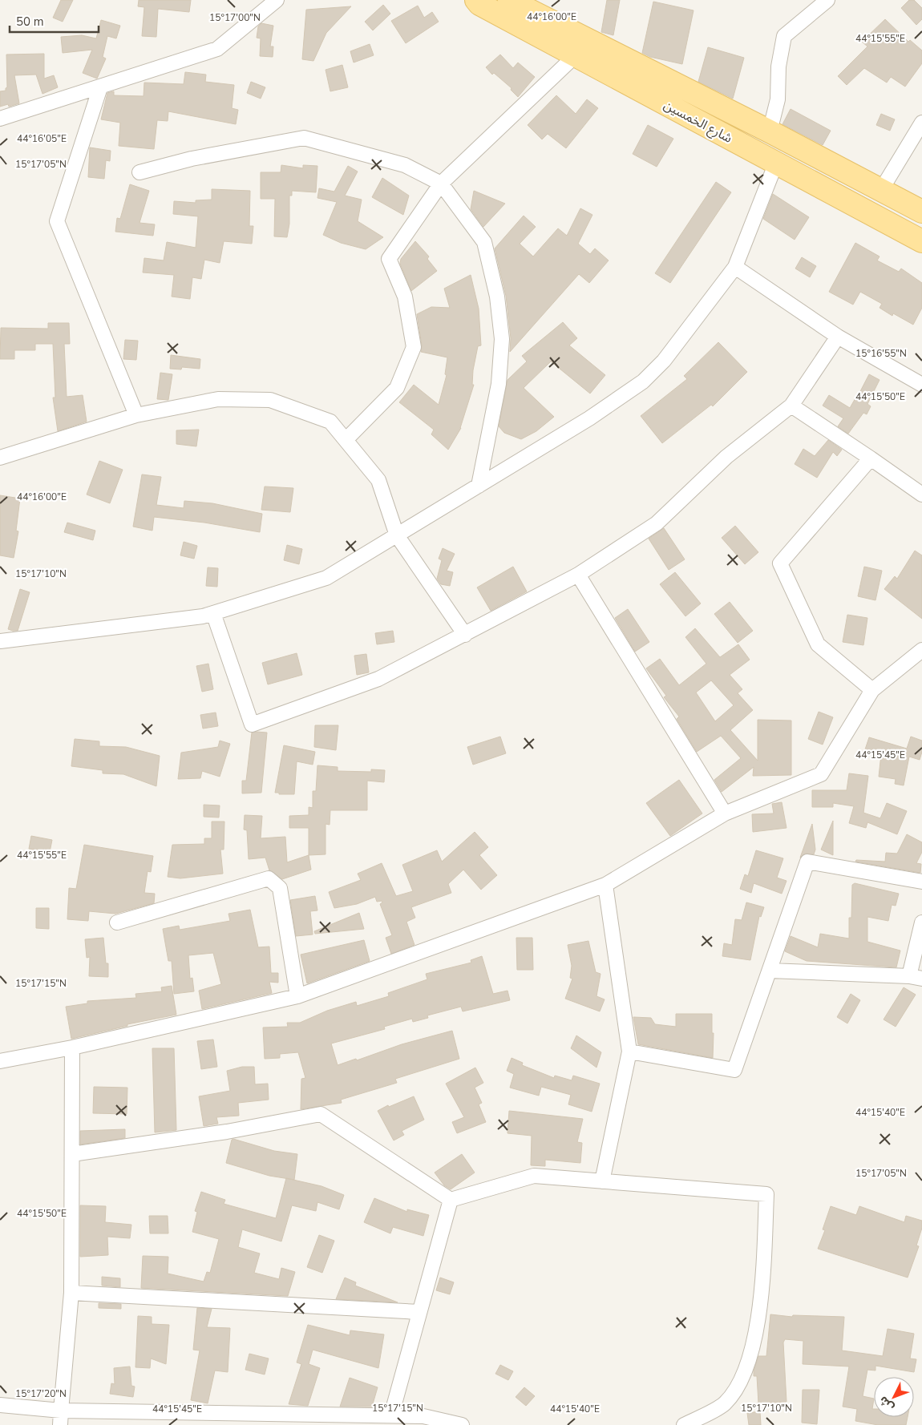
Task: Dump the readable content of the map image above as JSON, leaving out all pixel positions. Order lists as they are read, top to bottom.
{
  "streets": {
    "main road": ["شارع الخمسين"]
  },
  "scale_bar": "50 m",
  "north": "bottom left",
  "coordinates": [
    "44°16'00\"E",
    "15°17'00\"N",
    "44°15'55\"E",
    "44°16'05\"E",
    "15°17'05\"N",
    "15°16'55\"N",
    "44°15'50\"E",
    "15°17'10\"N",
    "44°15'45\"E",
    "15°17'15\"N",
    "44°15'40\"E",
    "15°17'20\"N"
  ]
}
